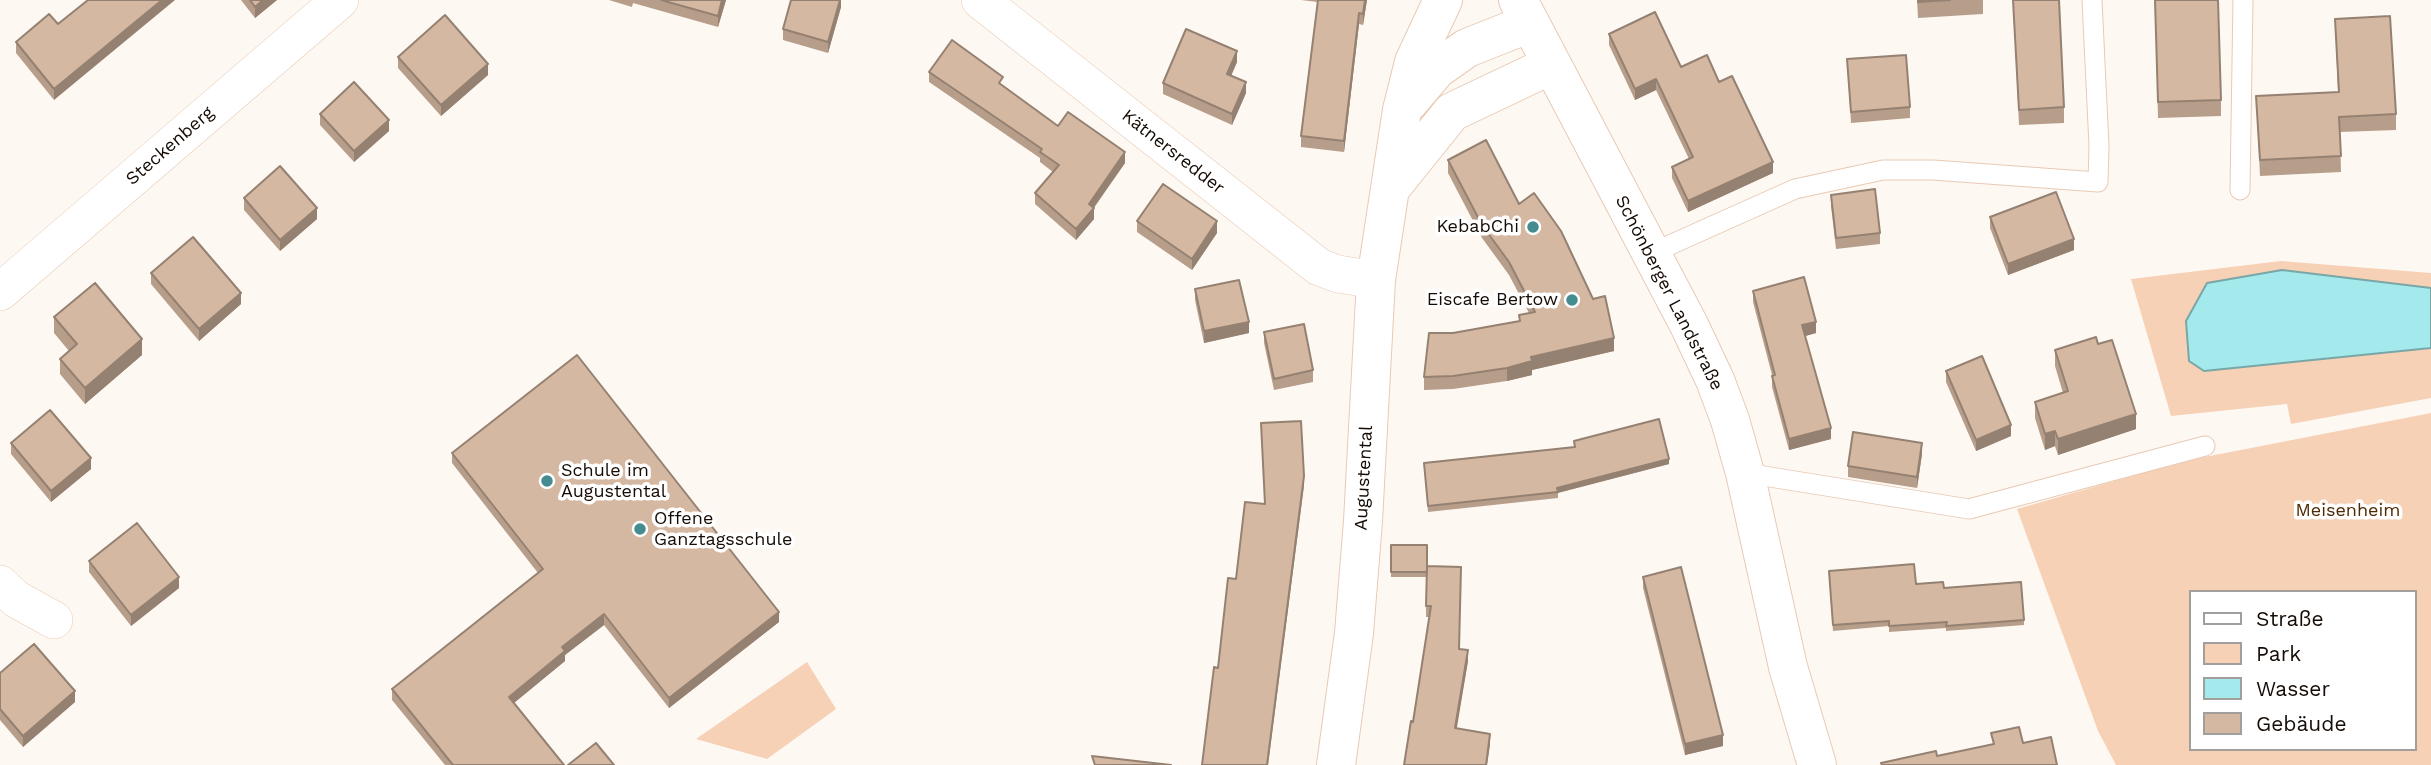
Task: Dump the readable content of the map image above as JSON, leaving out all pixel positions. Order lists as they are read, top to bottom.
{
  "streets": {
    "street": [
      "Steckenberg",
      "Kätnersredder",
      "Schönberger Landstraße",
      "Augustental"
    ]
  },
  "crossings": [
    ["Kätnersredder", "Augustental"]
  ],
  "parks": ["Meisenheim"],
  "places": [
    "KebabChi",
    "Eiscafe Bertow",
    "Schule im Augustental",
    "Offene Ganztagsschule"
  ],
  "legend": [
    "Straße",
    "Park",
    "Wasser",
    "Gebäude"
  ]
}
